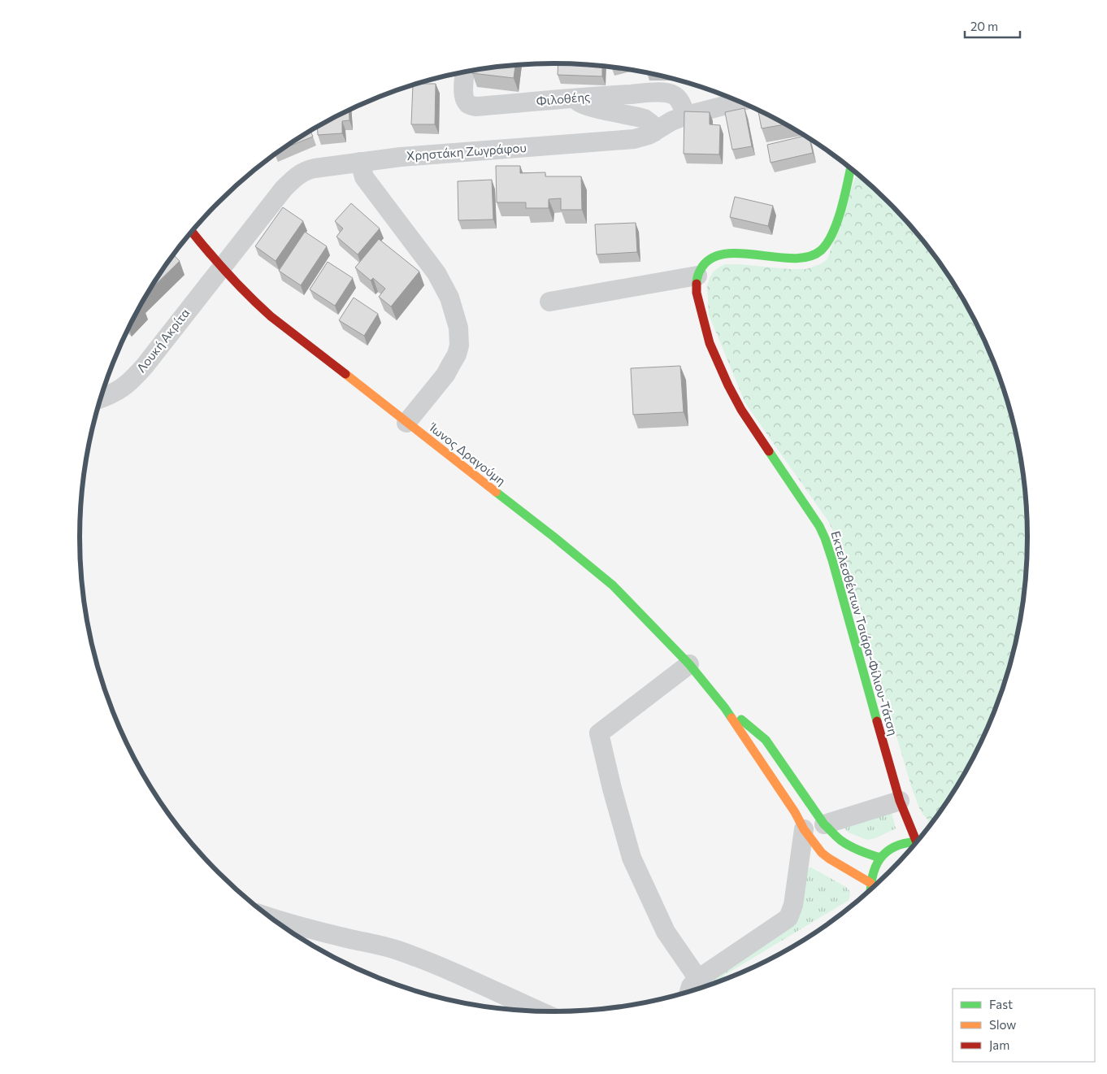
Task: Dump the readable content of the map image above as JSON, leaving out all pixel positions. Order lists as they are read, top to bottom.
{
  "streets": {
    "main road": ["Ίωνος Δραγούμη", "Εκτελεσθέντων Τσιάρα-Φίλιου-Τάτση"],
    "street": ["Φιλοθέης", "Χρηστάκη Ζωγράφου", "Λουκή Ακρίτα"]
  },
  "crossings": [
    ["Φιλοθέης", "Χρηστάκη Ζωγράφου"],
    ["Χρηστάκη Ζωγράφου", "Λουκή Ακρίτα"],
    ["Χρηστάκη Ζωγράφου", "Ίωνος Δραγούμη"],
    ["Λουκή Ακρίτα", "Ίωνος Δραγούμη"]
  ],
  "legend": ["Fast", "Slow", "Jam"],
  "scale_bar": "20 m"
}
